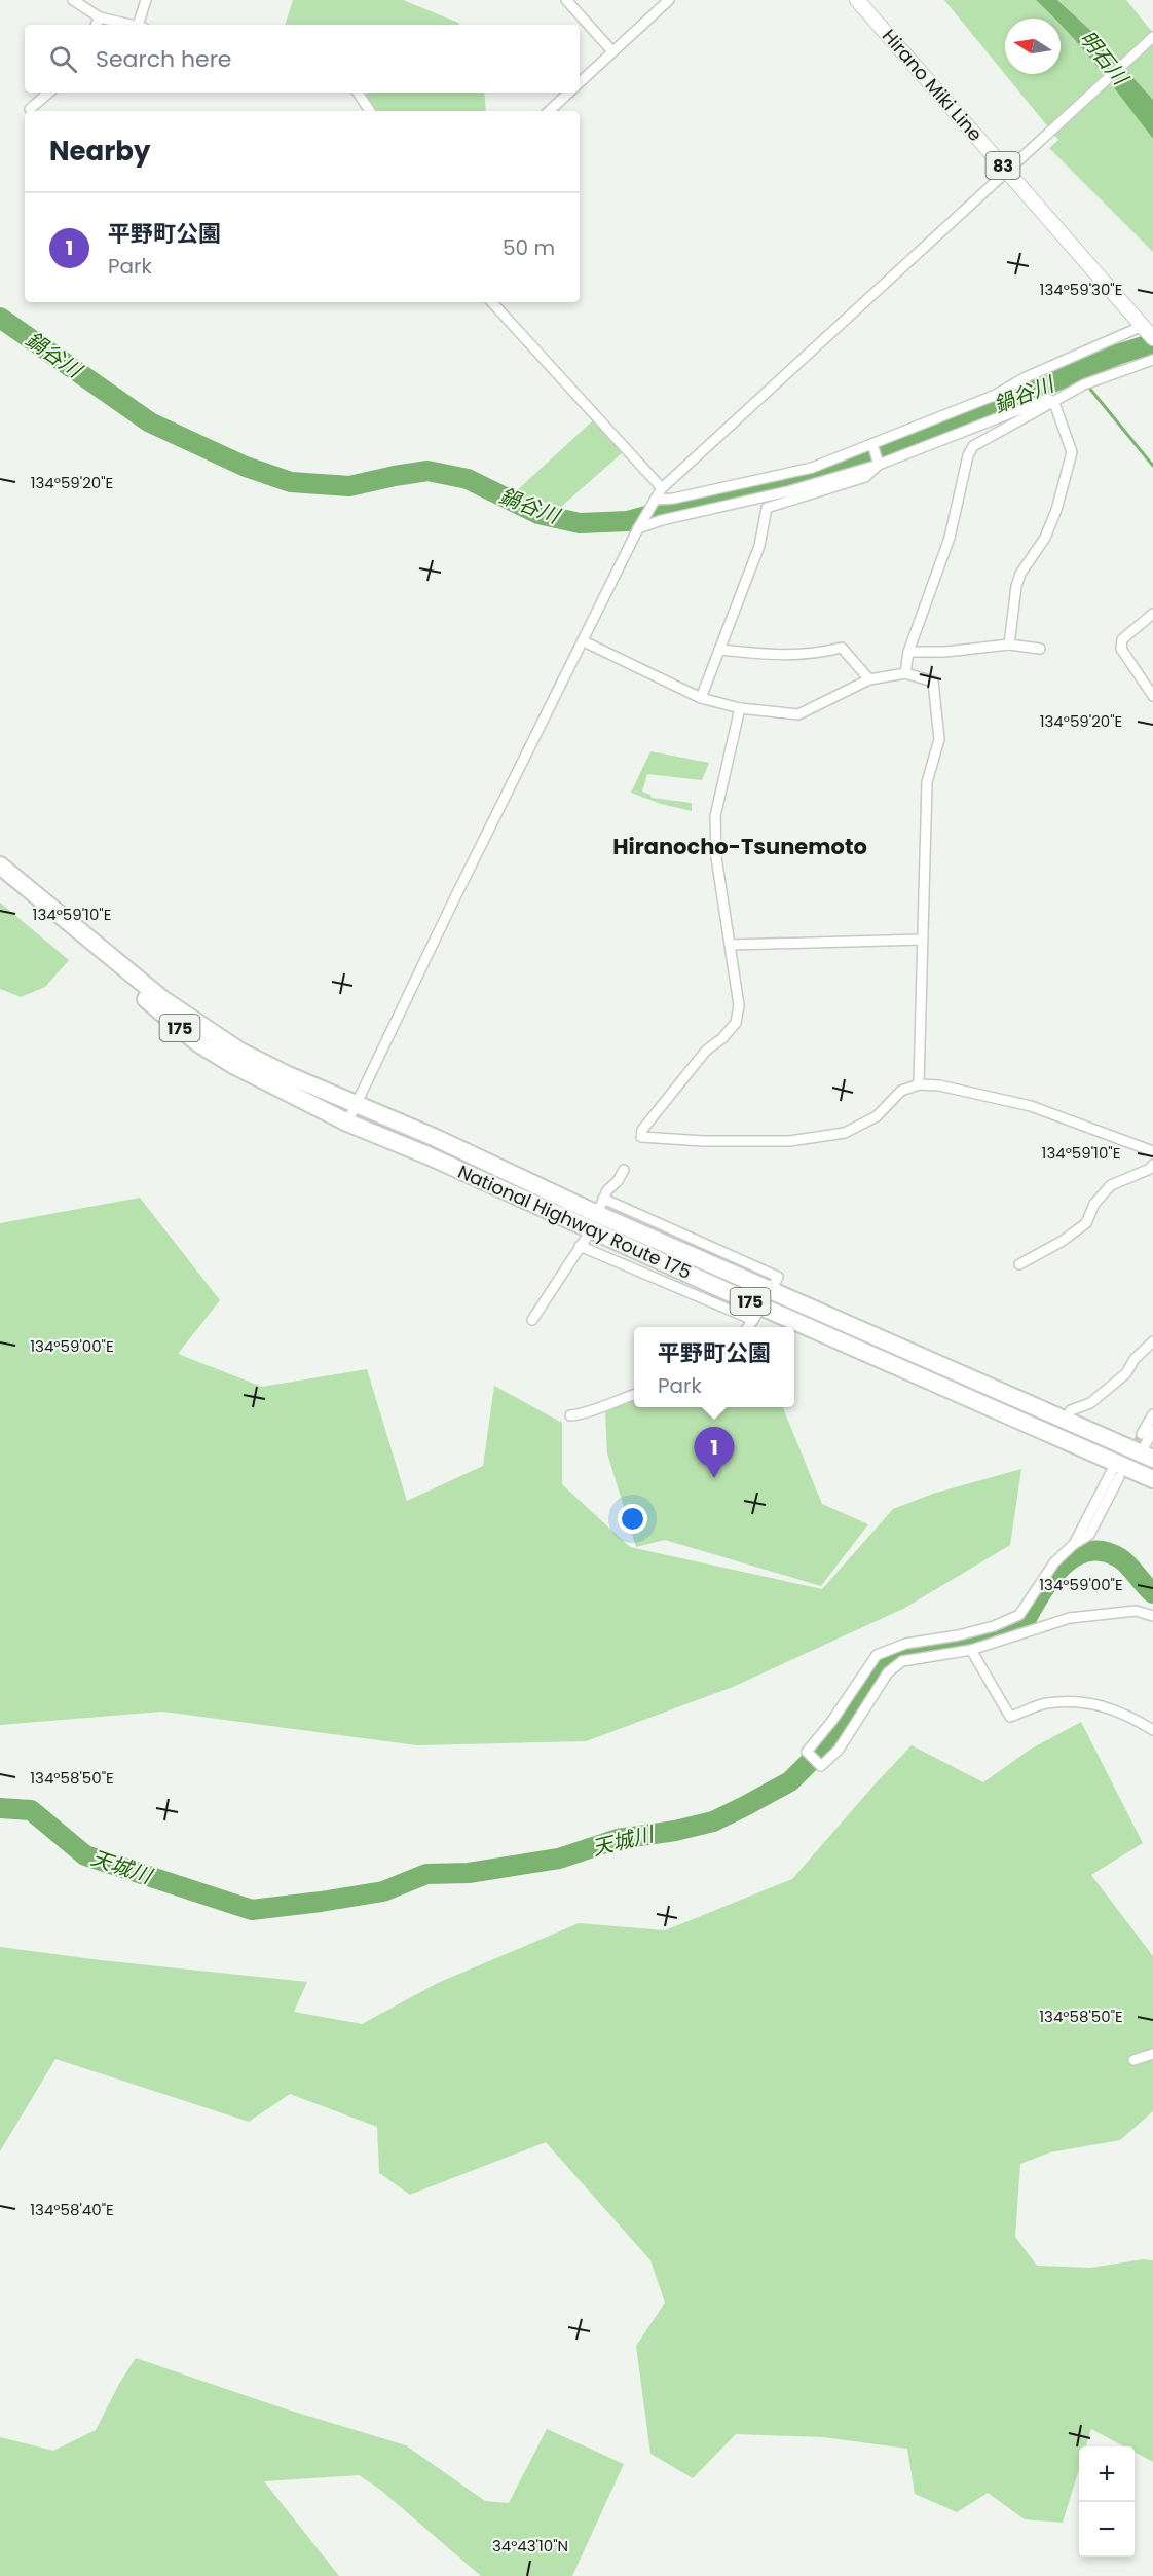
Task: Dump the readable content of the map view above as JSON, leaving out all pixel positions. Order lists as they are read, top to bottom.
{
  "streets": {
    "highway": ["175", "National Highway Route 175"],
    "main road": ["Hirano Miki Line", "83"]
  },
  "districts": ["Hiranocho-Tsunemoto"],
  "water": ["明石川", "鍋谷川", "天城川"],
  "north": "left",
  "page": {
    "search": "Search here",
    "heading": "Nearby",
    "list": [
      {
        "mark": "1",
        "name": "平野町公園",
        "note": "Park",
        "value": "50 m"
      }
    ],
    "popup": ["平野町公園", "Park"],
    "pins": "1",
    "map_buttons": ["+", "−"]
  },
  "coordinates": [
    "134°59'30\"E",
    "134°59'20\"E",
    "134°59'10\"E",
    "134°59'00\"E",
    "134°58'50\"E",
    "134°58'40\"E",
    "34°43'10\"N"
  ]
}
